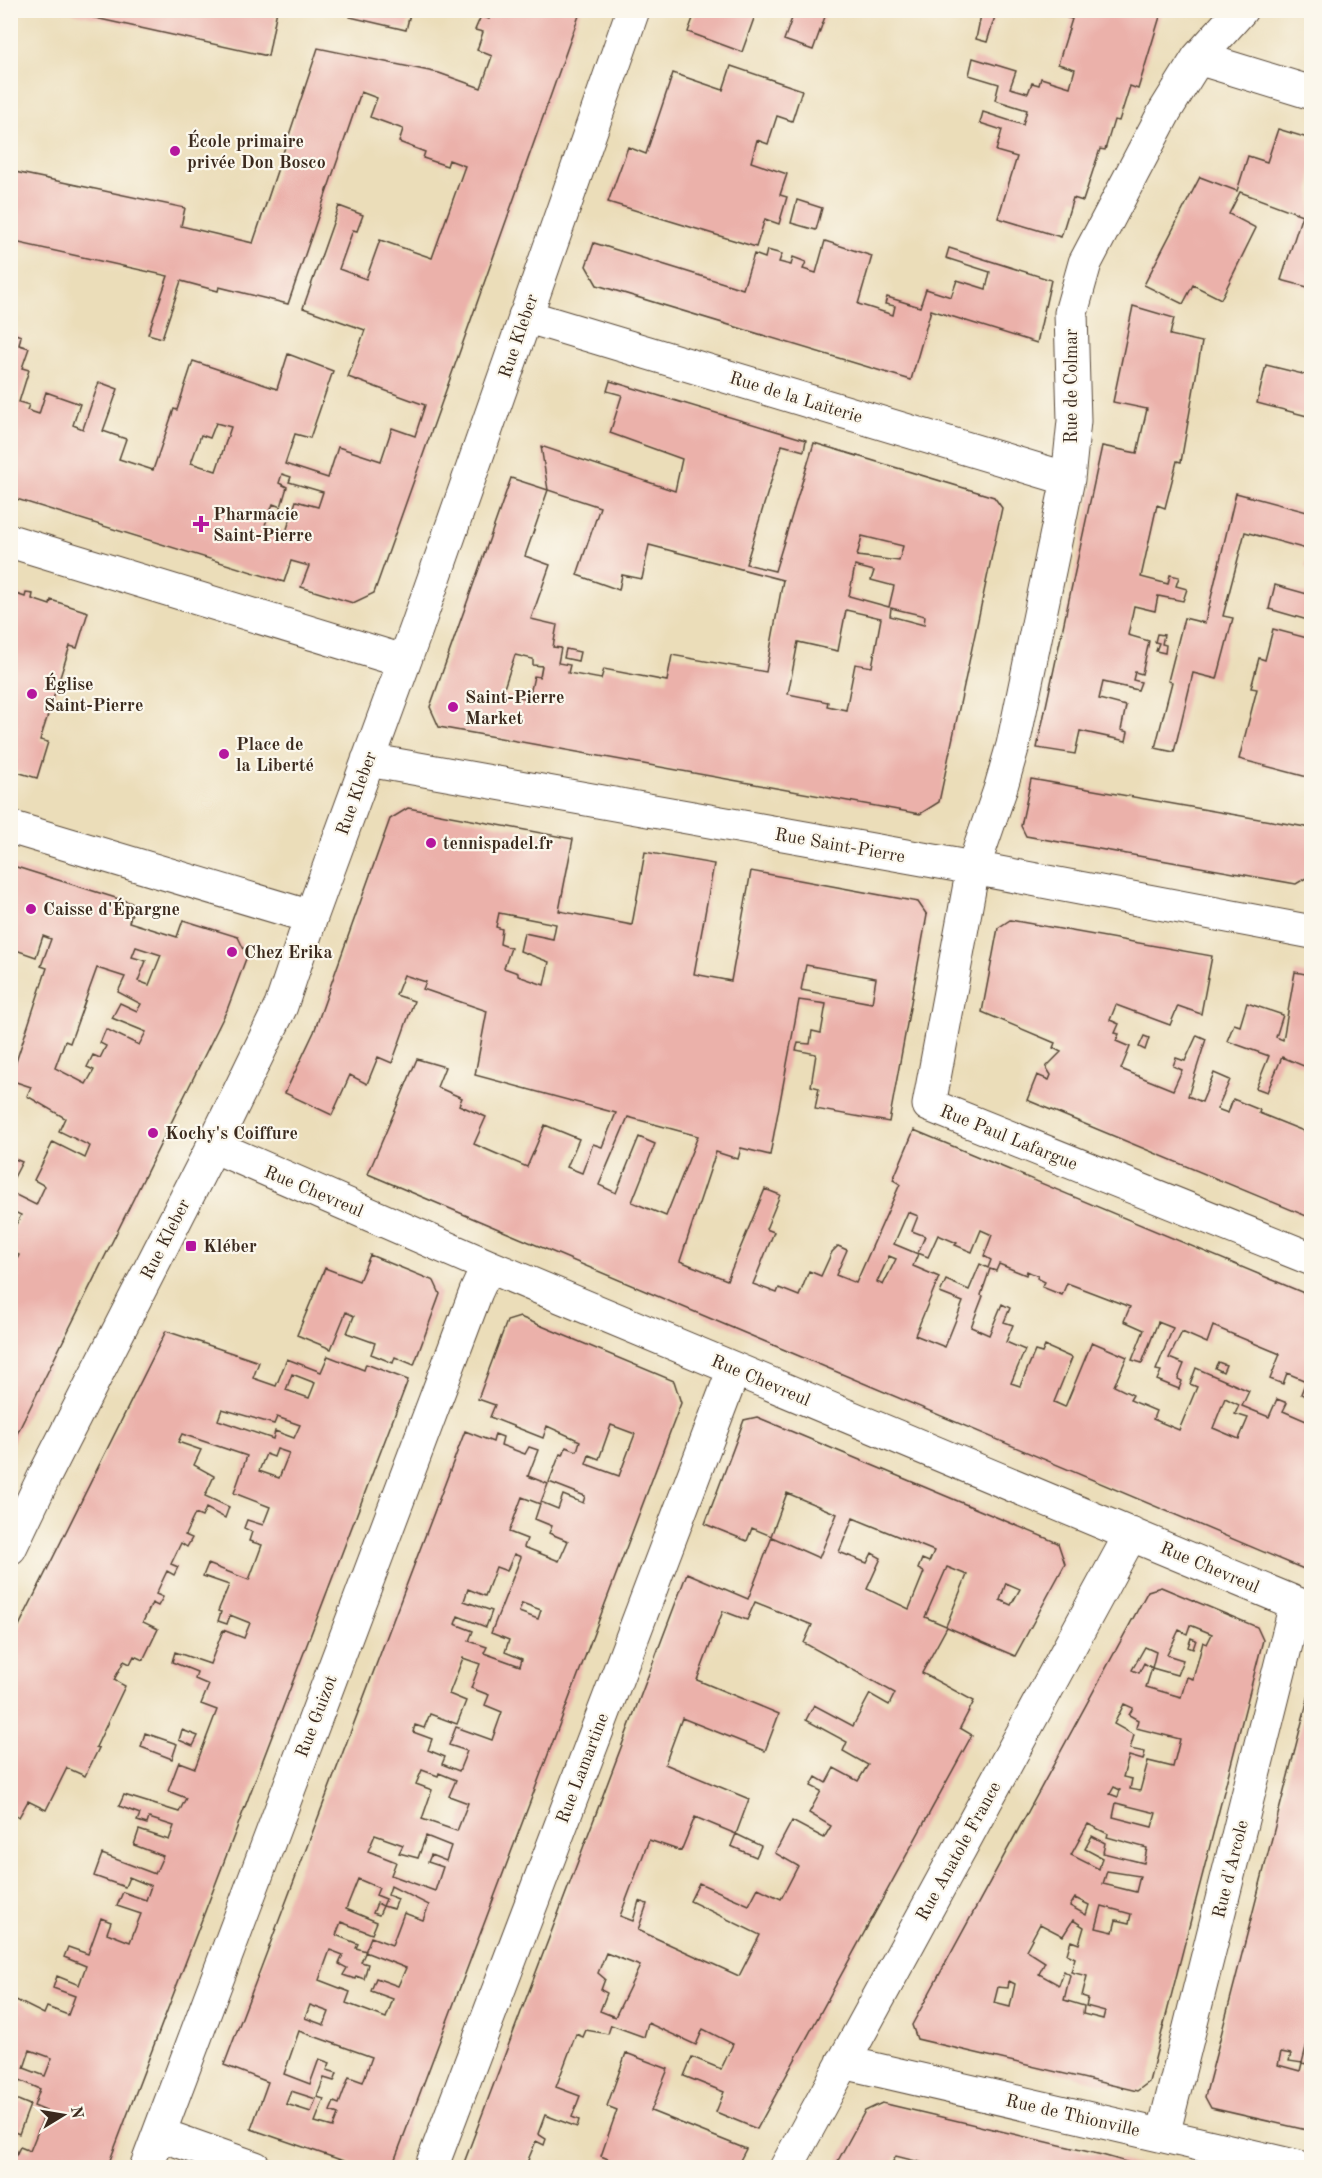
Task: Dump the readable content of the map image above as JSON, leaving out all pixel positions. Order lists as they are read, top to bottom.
{
  "streets": {
    "street": [
      "Rue Kleber",
      "Rue de Colmar",
      "Rue de la Laiterie",
      "Rue Saint-Pierre",
      "Rue Paul Lafargue",
      "Rue Chevreul",
      "Rue Guizot",
      "Rue Lamartine",
      "Rue Anatole France",
      "Rue d'Arcole",
      "Rue de Thionville"
    ]
  },
  "crossings": [
    ["Rue Kleber", "Rue de la Laiterie"],
    ["Rue Kleber", "Rue Saint-Pierre"],
    ["Rue Kleber", "Rue Chevreul"],
    ["Rue de Colmar", "Rue de la Laiterie"],
    ["Rue de Colmar", "Rue Saint-Pierre"],
    ["Rue de Colmar", "Rue Paul Lafargue"],
    ["Rue Saint-Pierre", "Rue Paul Lafargue"],
    ["Rue Chevreul", "Rue Guizot"],
    ["Rue Chevreul", "Rue Lamartine"],
    ["Rue Chevreul", "Rue Anatole France"],
    ["Rue Chevreul", "Rue d'Arcole"],
    ["Rue Anatole France", "Rue de Thionville"],
    ["Rue d'Arcole", "Rue de Thionville"]
  ],
  "places": {
    "other": [
      "École primaire privée Don Bosco",
      "Église Saint-Pierre",
      "Saint-Pierre Market",
      "Place de la Liberté",
      "tennispadel.fr",
      "Caisse d'Épargne",
      "Chez Erika",
      "Kochy's Coiffure"
    ],
    "health": ["Pharmacie Saint-Pierre"],
    "transit": ["Kléber"]
  },
  "north": "right"
}
